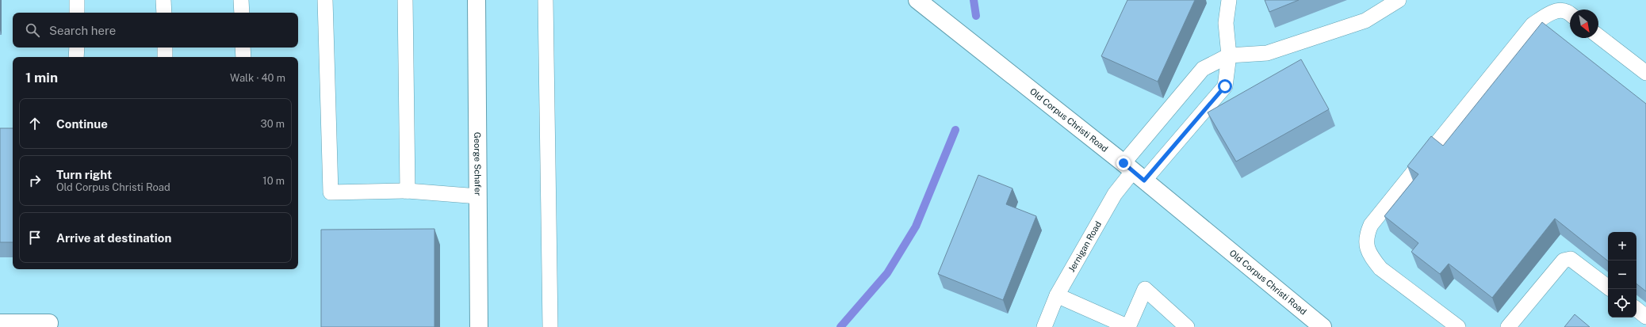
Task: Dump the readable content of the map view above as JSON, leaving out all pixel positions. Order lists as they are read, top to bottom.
{
  "streets": {
    "street": ["Old Corpus Christi Road", "George Schafer"],
    "lane": ["Jernigan Road"]
  },
  "crossings": [
    ["Old Corpus Christi Road", "Jernigan Road"]
  ],
  "north": "bottom right",
  "page": {
    "search": "Search here",
    "heading": ["1 min", "Walk · 40 m"],
    "list": [
      ["Continue", "30 m"],
      ["Turn right", "Old Corpus Christi Road", "10 m"],
      "Arrive at destination"
    ],
    "map_buttons": ["+", "−"]
  }
}
